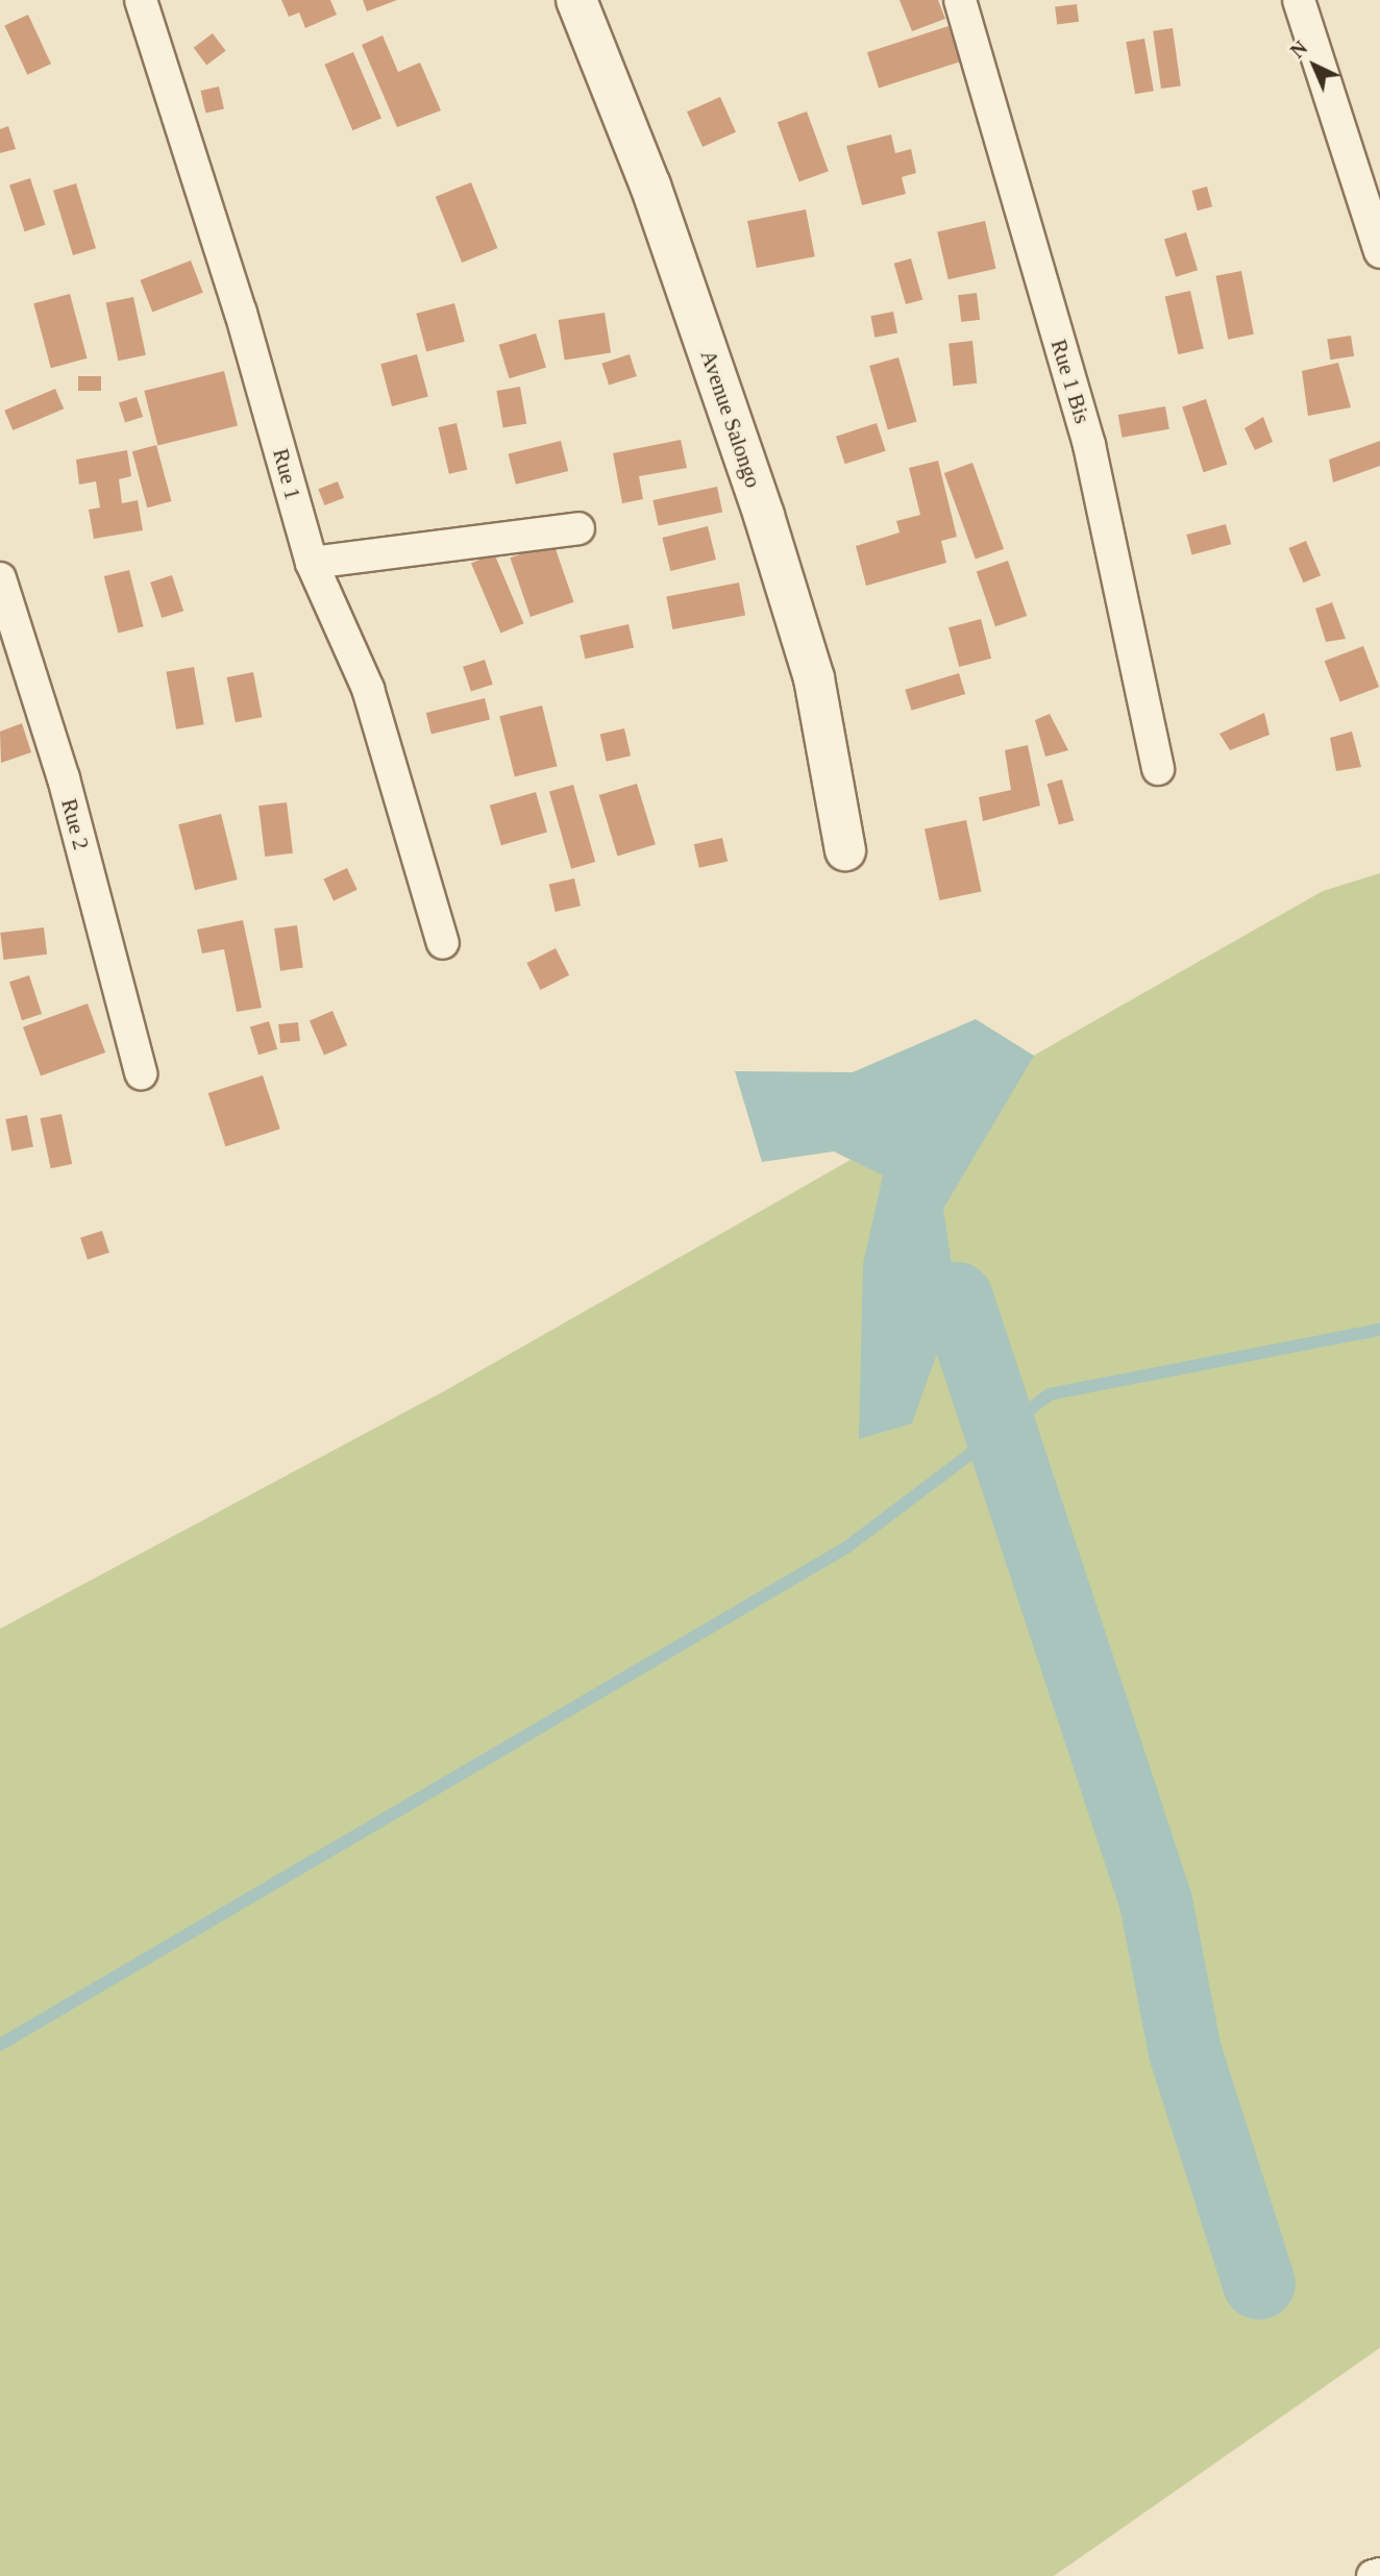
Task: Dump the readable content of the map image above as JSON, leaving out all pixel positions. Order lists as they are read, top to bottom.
{
  "streets": {
    "street": [
      "Rue 1 Bis",
      "Avenue Salongo",
      "Rue 1",
      "Rue 2"
    ]
  },
  "north": "top left"
}
